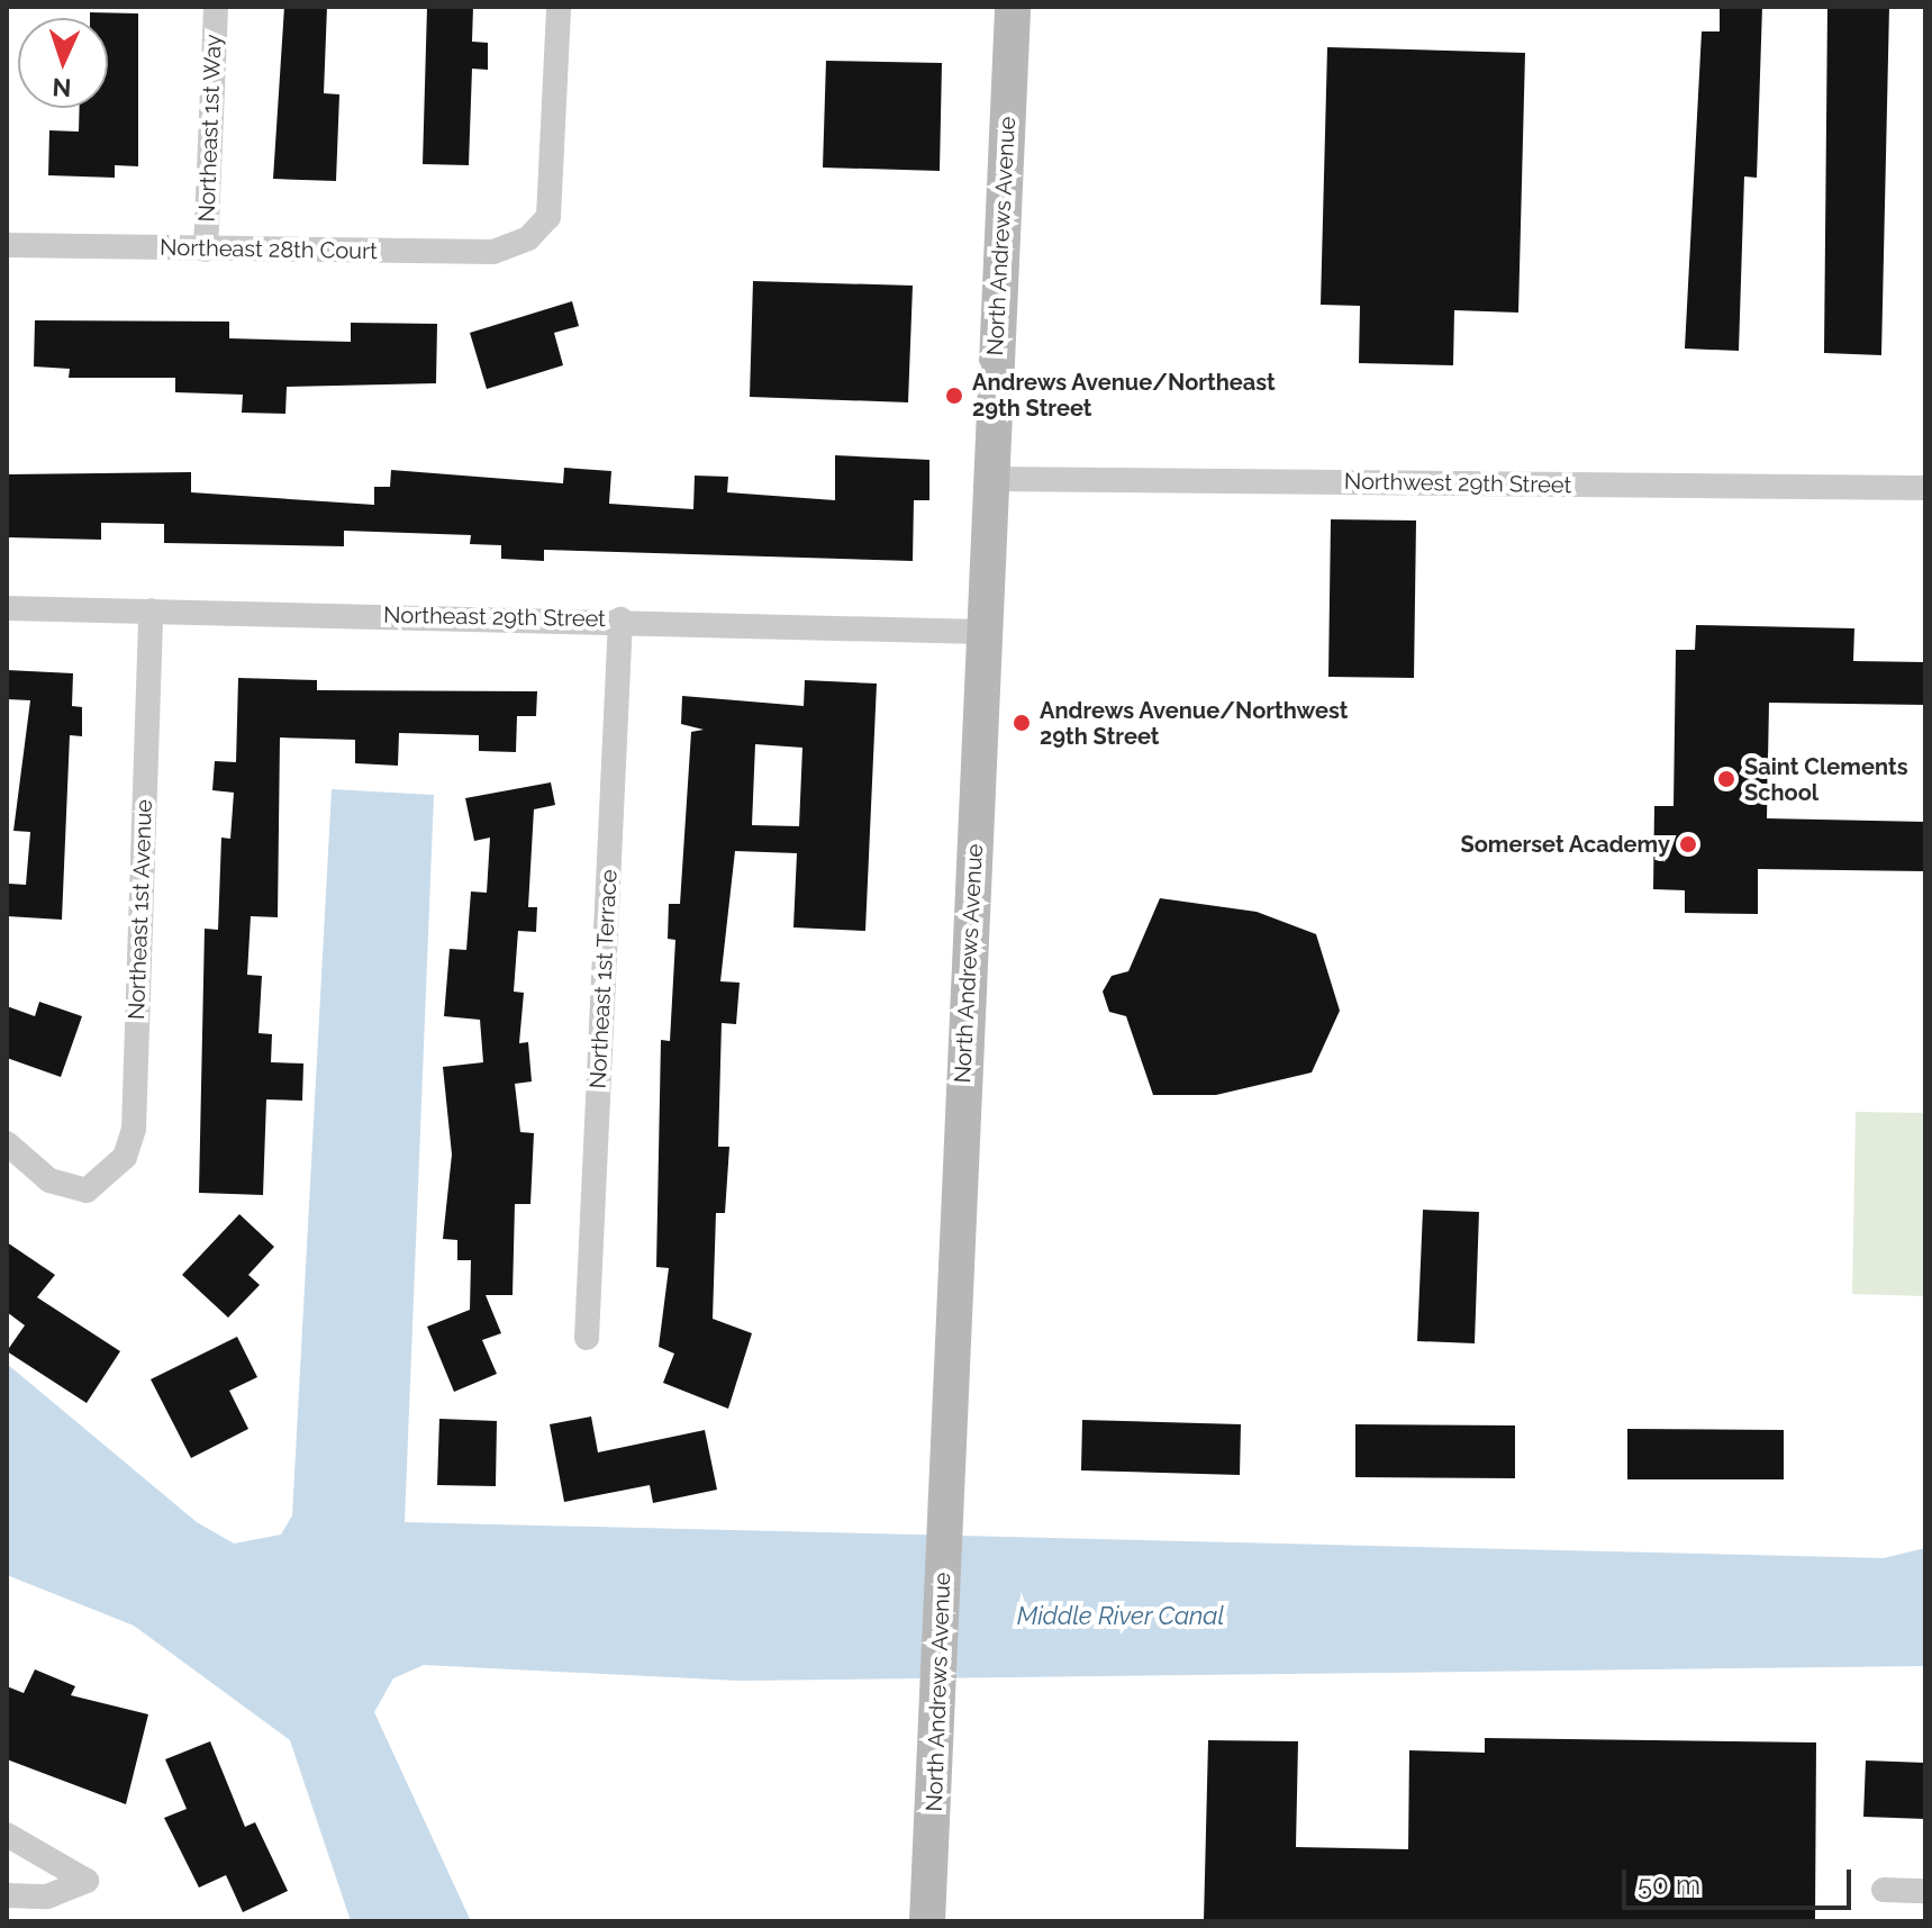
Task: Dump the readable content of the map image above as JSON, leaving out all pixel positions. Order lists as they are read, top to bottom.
{
  "streets": {
    "main road": ["North Andrews Avenue"],
    "street": [
      "Northeast 1st Way",
      "Northeast 28th Court",
      "Northwest 29th Street",
      "Northeast 29th Street",
      "Northeast 1st Avenue",
      "Northeast 1st Terrace"
    ]
  },
  "crossings": [
    ["Northeast 1st Way", "Northeast 28th Court"],
    ["North Andrews Avenue", "Northwest 29th Street"],
    ["North Andrews Avenue", "Northeast 29th Street"],
    ["Northeast 29th Street", "Northeast 1st Avenue"],
    ["Northeast 29th Street", "Northeast 1st Terrace"]
  ],
  "water": ["Middle River Canal"],
  "places": [
    "Andrews Avenue/Northeast 29th Street",
    "Andrews Avenue/Northwest 29th Street",
    "Saint Clements School",
    "Somerset Academy"
  ],
  "scale_bar": "50 m",
  "north": "bottom"
}
